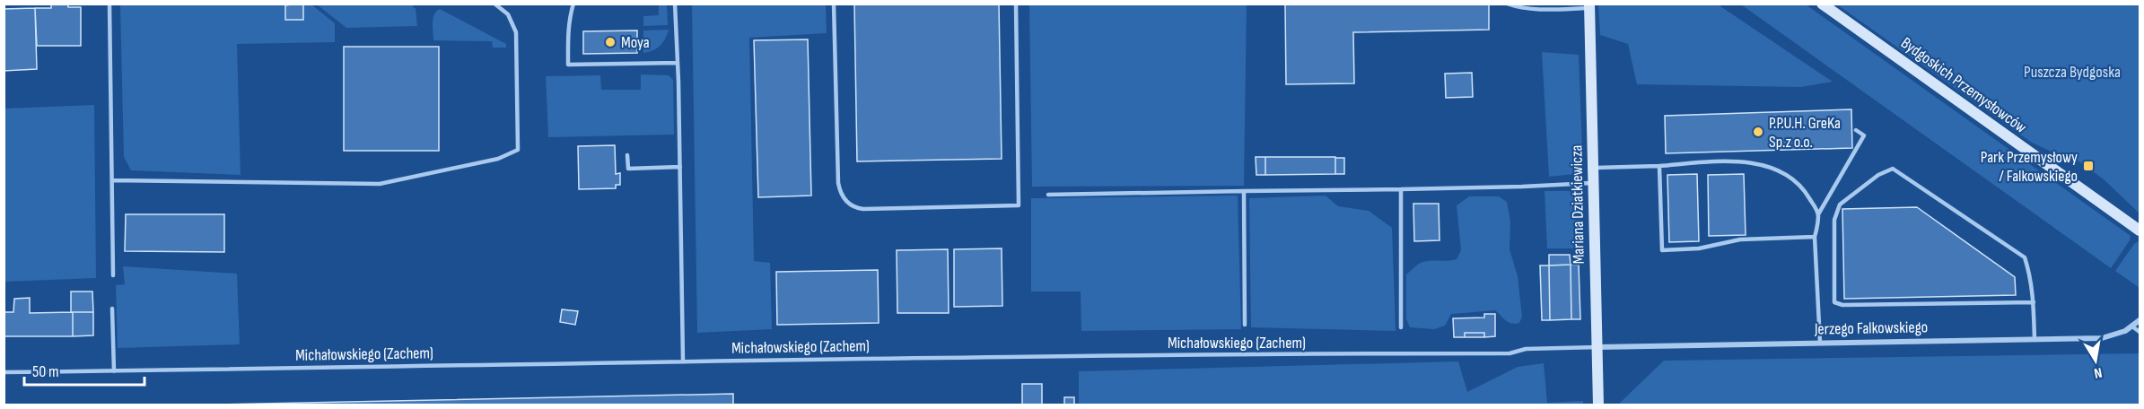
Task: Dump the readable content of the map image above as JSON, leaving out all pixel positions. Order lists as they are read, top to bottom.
{
  "streets": {
    "street": ["Bydgoskich Przemysłowców", "Mariana Dziatkiewicza", "Jerzego Falkowskiego"],
    "lane": ["Michałowskiego (Zachem)"]
  },
  "crossings": [
    ["Mariana Dziatkiewicza", "Jerzego Falkowskiego"],
    ["Mariana Dziatkiewicza", "Michałowskiego (Zachem)"],
    ["Jerzego Falkowskiego", "Michałowskiego (Zachem)"]
  ],
  "parks": ["Puszcza Bydgoska"],
  "places": {
    "other": ["Moya", "P.P.U.H. GreKa Sp.z o.o."],
    "transit": ["Park Przemysłowy / Falkowskiego"]
  },
  "scale_bar": "50 m",
  "north": "bottom"
}
